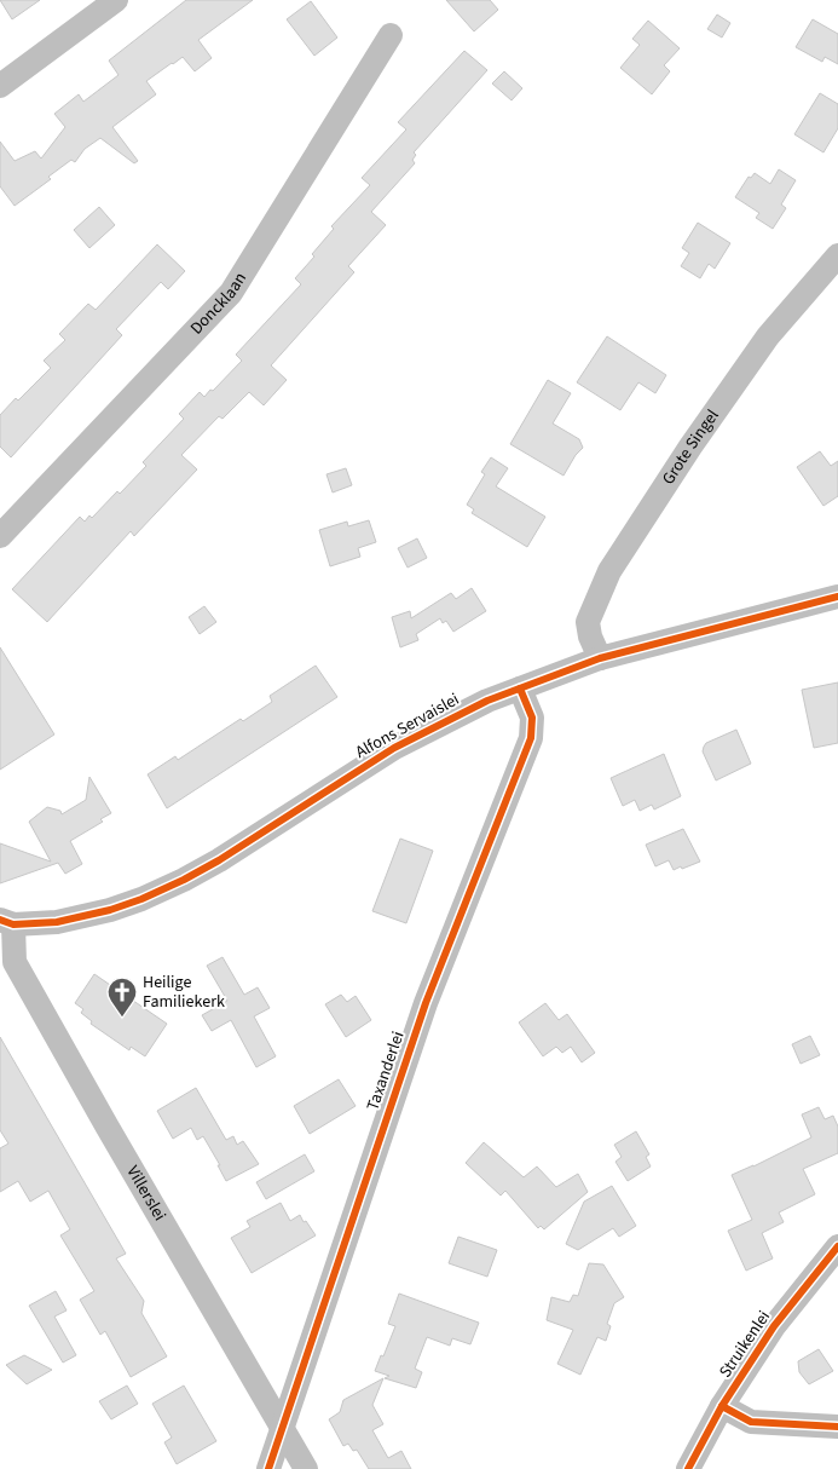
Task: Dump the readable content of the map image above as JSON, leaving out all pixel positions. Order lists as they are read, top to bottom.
{
  "streets": {
    "street": [
      "Doncklaan",
      "Grote Singel",
      "Alfons Servaislei",
      "Taxanderlei",
      "Villerslei",
      "Struikenlei"
    ]
  },
  "crossings": [
    ["Grote Singel", "Alfons Servaislei"],
    ["Alfons Servaislei", "Taxanderlei"],
    ["Alfons Servaislei", "Villerslei"],
    ["Taxanderlei", "Villerslei"]
  ],
  "places": {
    "church": ["Heilige Familiekerk"]
  }
}
